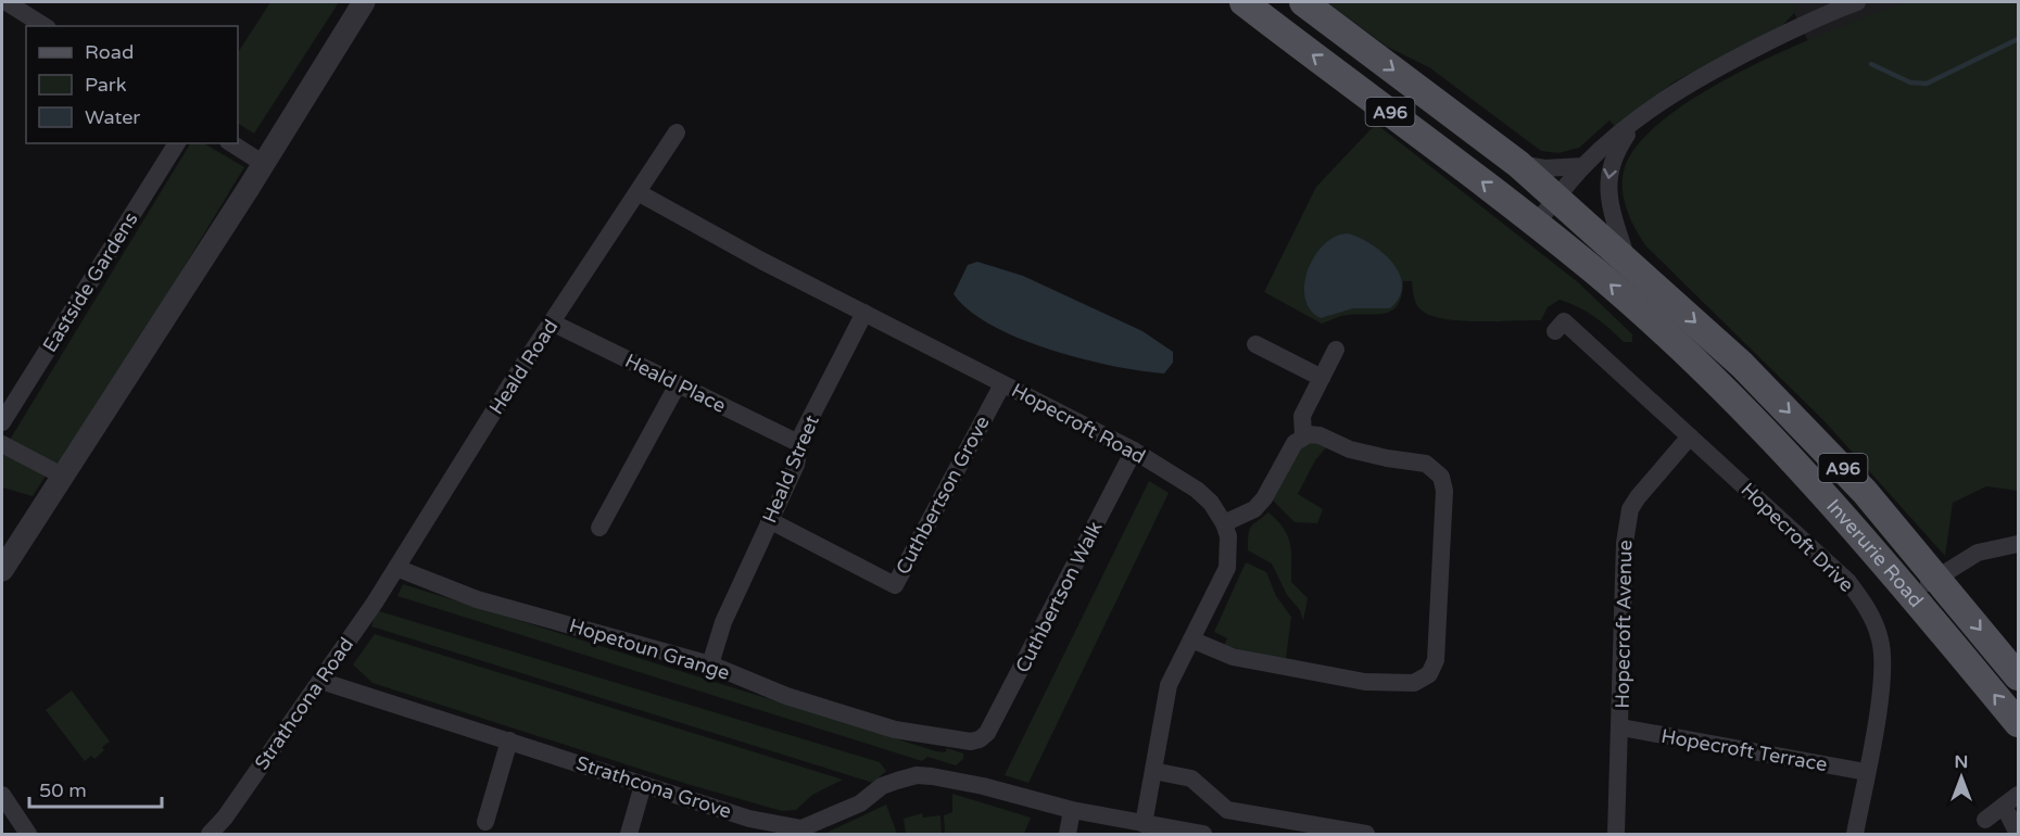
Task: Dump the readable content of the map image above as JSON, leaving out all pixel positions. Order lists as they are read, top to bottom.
{
  "streets": {
    "main road": ["A96", "Inverurie Road"],
    "street": [
      "Eastside Gardens",
      "Heald Road",
      "Heald Place",
      "Hopecroft Road",
      "Heald Street",
      "Cuthbertson Grove",
      "Hopecroft Drive",
      "Cuthbertson Walk",
      "Hopecroft Avenue",
      "Hopetoun Grange",
      "Strathcona Road",
      "Hopecroft Terrace",
      "Strathcona Grove"
    ]
  },
  "crossings": [
    ["A96", "Inverurie Road"],
    ["Heald Road", "Heald Place"],
    ["Heald Road", "Hopecroft Road"],
    ["Heald Road", "Hopetoun Grange"],
    ["Heald Road", "Strathcona Road"],
    ["Heald Place", "Heald Street"],
    ["Hopecroft Road", "Heald Street"],
    ["Hopecroft Road", "Cuthbertson Grove"],
    ["Hopecroft Road", "Cuthbertson Walk"],
    ["Heald Street", "Cuthbertson Grove"],
    ["Heald Street", "Hopetoun Grange"],
    ["Hopecroft Drive", "Hopecroft Avenue"],
    ["Hopecroft Drive", "Hopecroft Terrace"],
    ["Cuthbertson Walk", "Hopetoun Grange"],
    ["Hopecroft Avenue", "Hopecroft Terrace"],
    ["Strathcona Road", "Strathcona Grove"]
  ],
  "legend": ["Road", "Park", "Water"],
  "scale_bar": "50 m",
  "north": "top"
}
